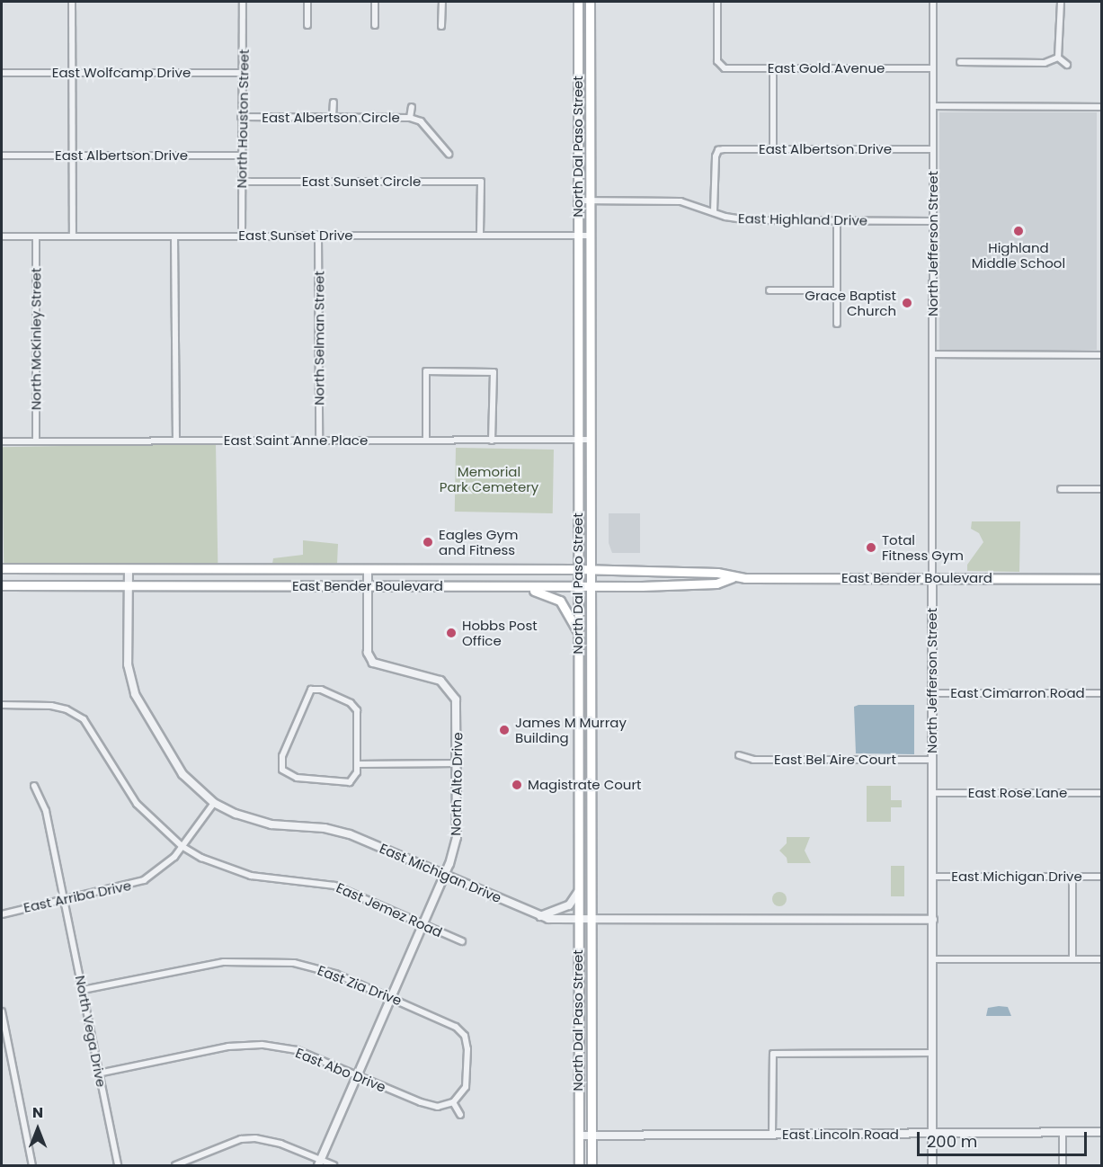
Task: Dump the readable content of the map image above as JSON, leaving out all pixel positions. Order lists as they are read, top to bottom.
{
  "streets": {
    "main road": ["North Dal Paso Street", "East Bender Boulevard"],
    "street": [
      "East Gold Avenue",
      "East Wolfcamp Drive",
      "East Albertson Circle",
      "North Houston Street",
      "East Albertson Drive",
      "East Sunset Circle",
      "East Highland Drive",
      "East Sunset Drive",
      "North Jefferson Street",
      "North Selman Street",
      "North McKinley Street",
      "East Saint Anne Place",
      "East Cimarron Road",
      "East Bel Aire Court",
      "North Alto Drive",
      "East Rose Lane",
      "East Michigan Drive",
      "East Arriba Drive",
      "East Jemez Road",
      "East Zia Drive",
      "North Vega Drive",
      "East Abo Drive",
      "East Lincoln Road"
    ]
  },
  "crossings": [
    ["East Gold Avenue", "North Jefferson Street"],
    ["East Wolfcamp Drive", "North Houston Street"],
    ["East Albertson Circle", "North Houston Street"],
    ["North Houston Street", "East Albertson Drive"],
    ["North Houston Street", "East Sunset Circle"],
    ["North Houston Street", "East Sunset Drive"],
    ["North Dal Paso Street", "East Highland Drive"],
    ["North Dal Paso Street", "East Sunset Drive"],
    ["North Dal Paso Street", "East Saint Anne Place"],
    ["North Dal Paso Street", "East Bender Boulevard"],
    ["North Dal Paso Street", "East Michigan Drive"],
    ["North Dal Paso Street", "East Lincoln Road"],
    ["East Albertson Drive", "East Highland Drive"],
    ["East Albertson Drive", "North Jefferson Street"],
    ["East Sunset Circle", "East Sunset Drive"],
    ["East Highland Drive", "North Jefferson Street"],
    ["East Sunset Drive", "North Selman Street"],
    ["East Sunset Drive", "North McKinley Street"],
    ["North Jefferson Street", "East Bender Boulevard"],
    ["North Jefferson Street", "East Cimarron Road"],
    ["North Jefferson Street", "East Bel Aire Court"],
    ["North Jefferson Street", "East Rose Lane"],
    ["North Jefferson Street", "East Michigan Drive"],
    ["North Jefferson Street", "East Lincoln Road"],
    ["North Selman Street", "East Saint Anne Place"],
    ["North McKinley Street", "East Saint Anne Place"],
    ["East Bender Boulevard", "North Alto Drive"],
    ["East Bender Boulevard", "East Michigan Drive"],
    ["North Alto Drive", "East Michigan Drive"],
    ["North Alto Drive", "East Jemez Road"],
    ["North Alto Drive", "East Zia Drive"],
    ["North Alto Drive", "East Abo Drive"],
    ["East Michigan Drive", "East Arriba Drive"],
    ["East Arriba Drive", "East Jemez Road"],
    ["East Arriba Drive", "North Vega Drive"],
    ["East Zia Drive", "North Vega Drive"],
    ["East Zia Drive", "East Abo Drive"],
    ["North Vega Drive", "East Abo Drive"]
  ],
  "parks": ["Memorial Park Cemetery"],
  "places": [
    "Highland Middle School",
    "Grace Baptist Church",
    "Eagles Gym and Fitness",
    "Total Fitness Gym",
    "Hobbs Post Office",
    "James M Murray Building",
    "Magistrate Court"
  ],
  "scale_bar": "200 m",
  "north": "top"
}
